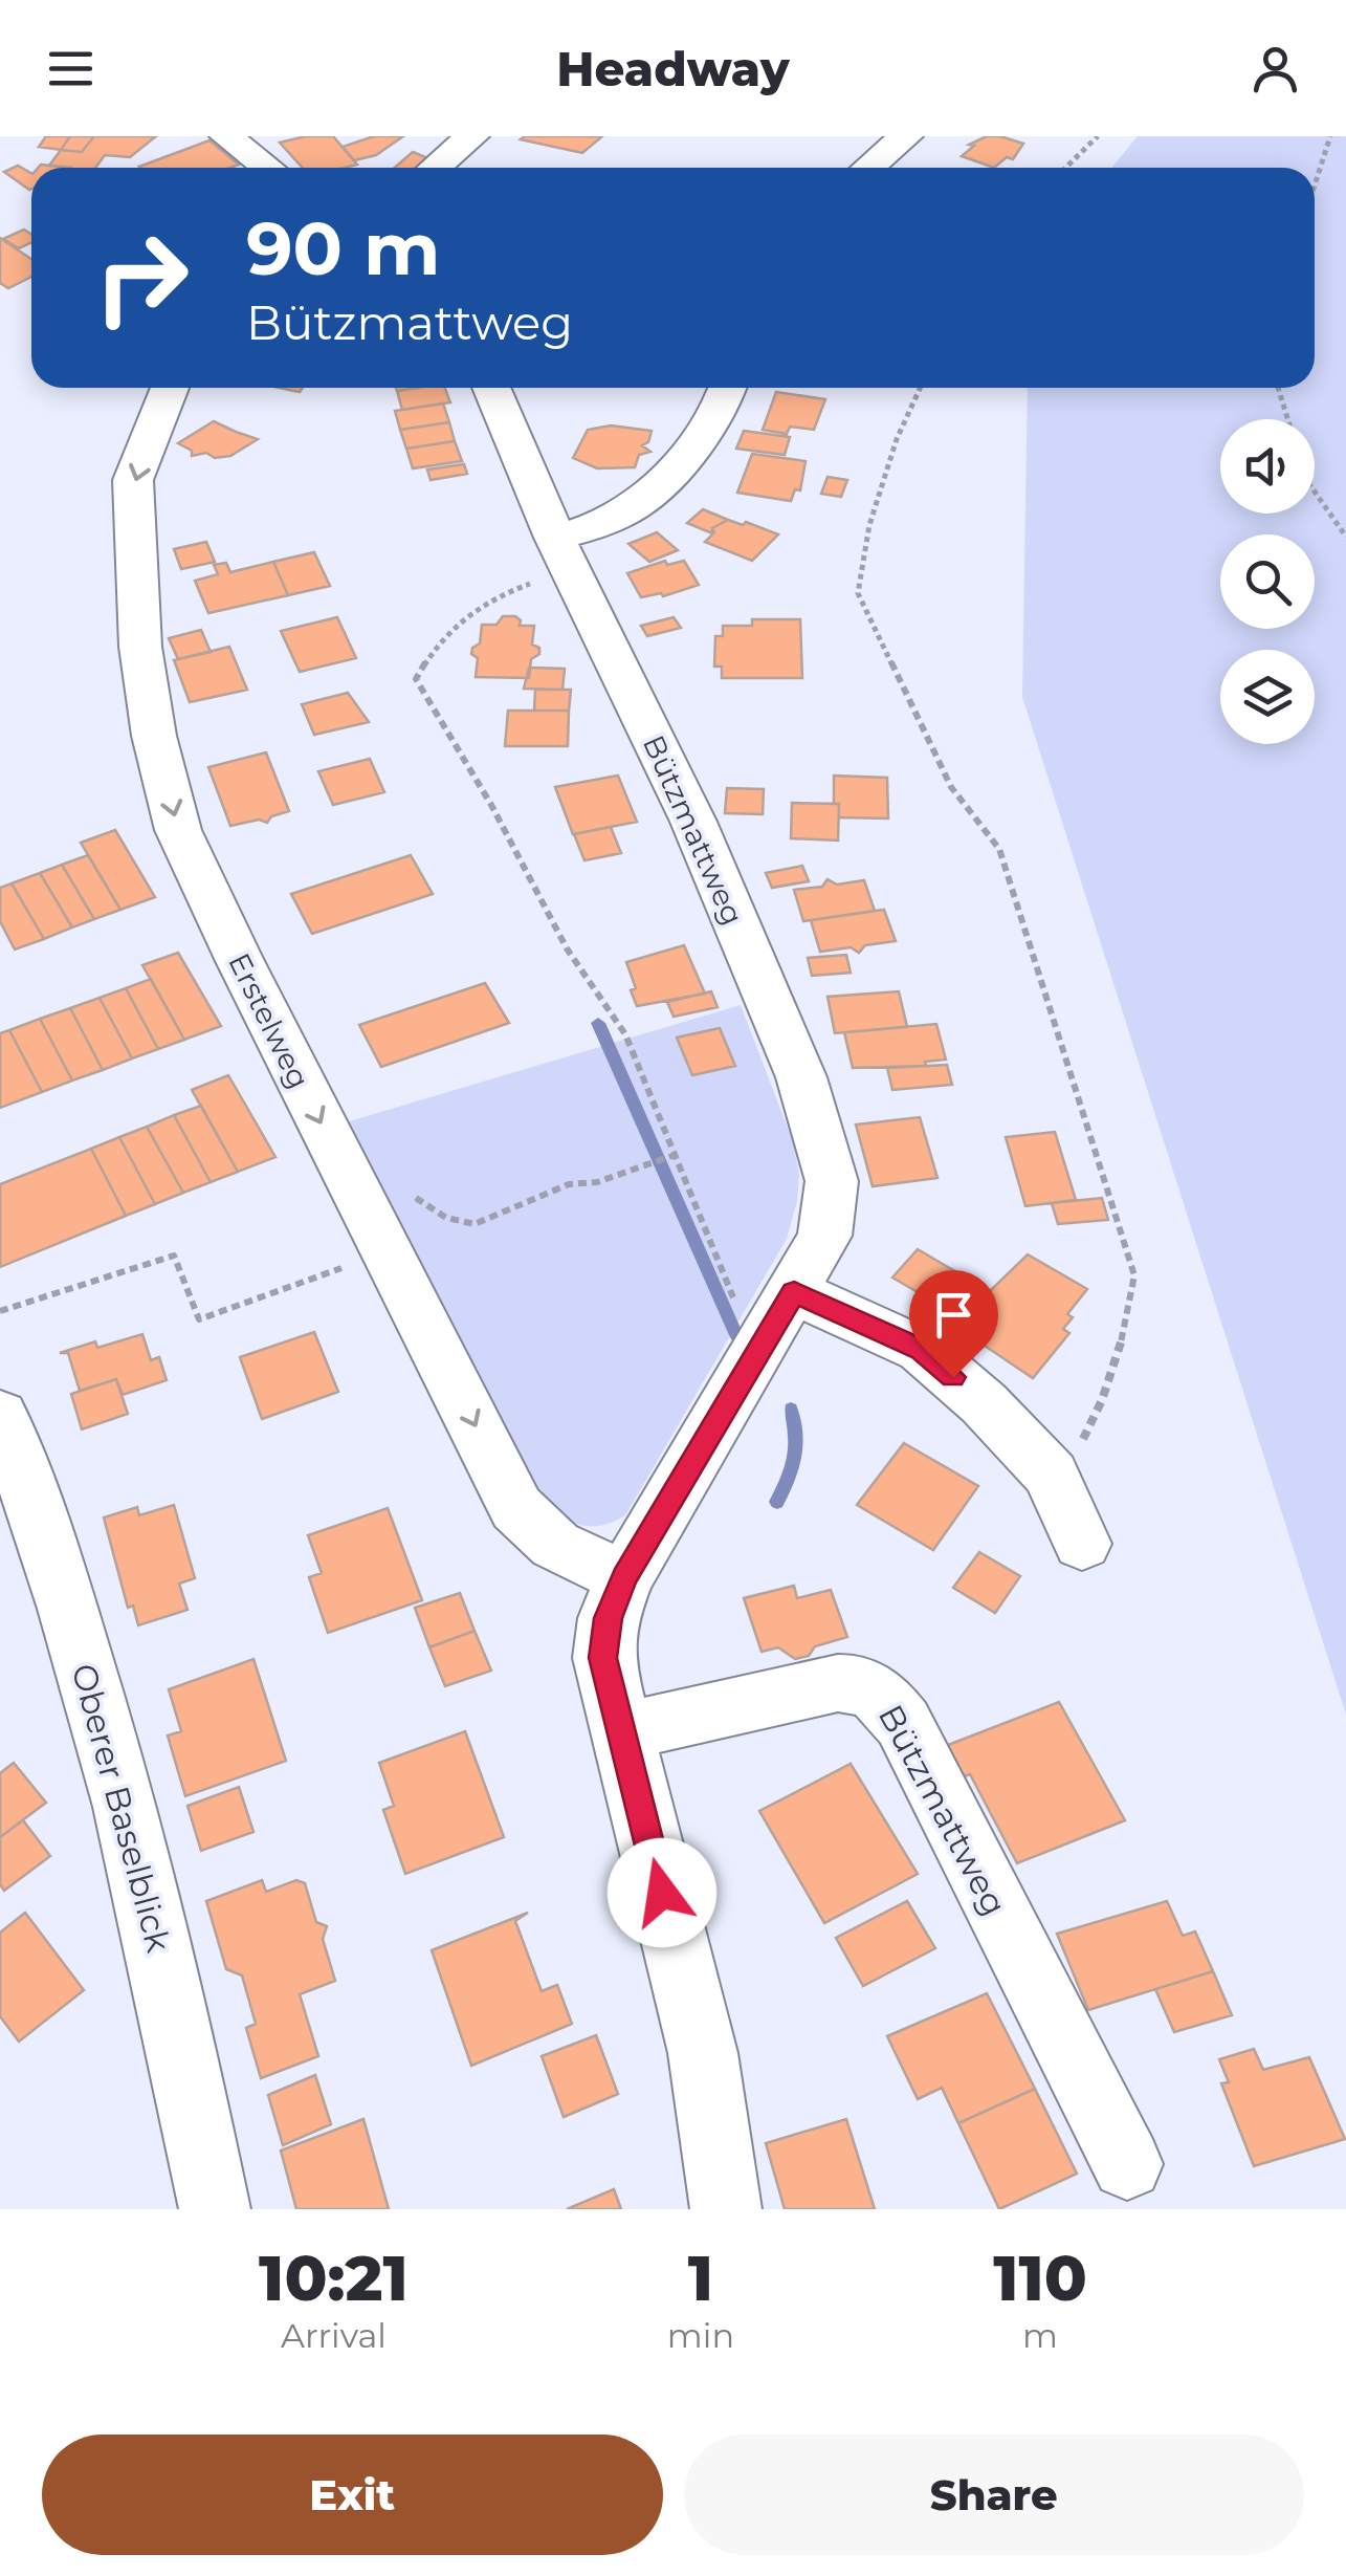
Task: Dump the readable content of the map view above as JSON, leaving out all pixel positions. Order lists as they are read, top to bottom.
{
  "streets": {
    "street": ["Bützmattweg", "Erstelweg", "Oberer Baselblick"]
  },
  "crossings": [
    ["Bützmattweg", "Erstelweg"]
  ],
  "one_way": ["Erstelweg"],
  "page": {
    "header": "Headway",
    "turn": ["90 m", "Bützmattweg"],
    "eta": [
      "10:21",
      "Arrival",
      "1",
      "min",
      "110",
      "m"
    ],
    "buttons": ["Exit", "Share"]
  }
}
